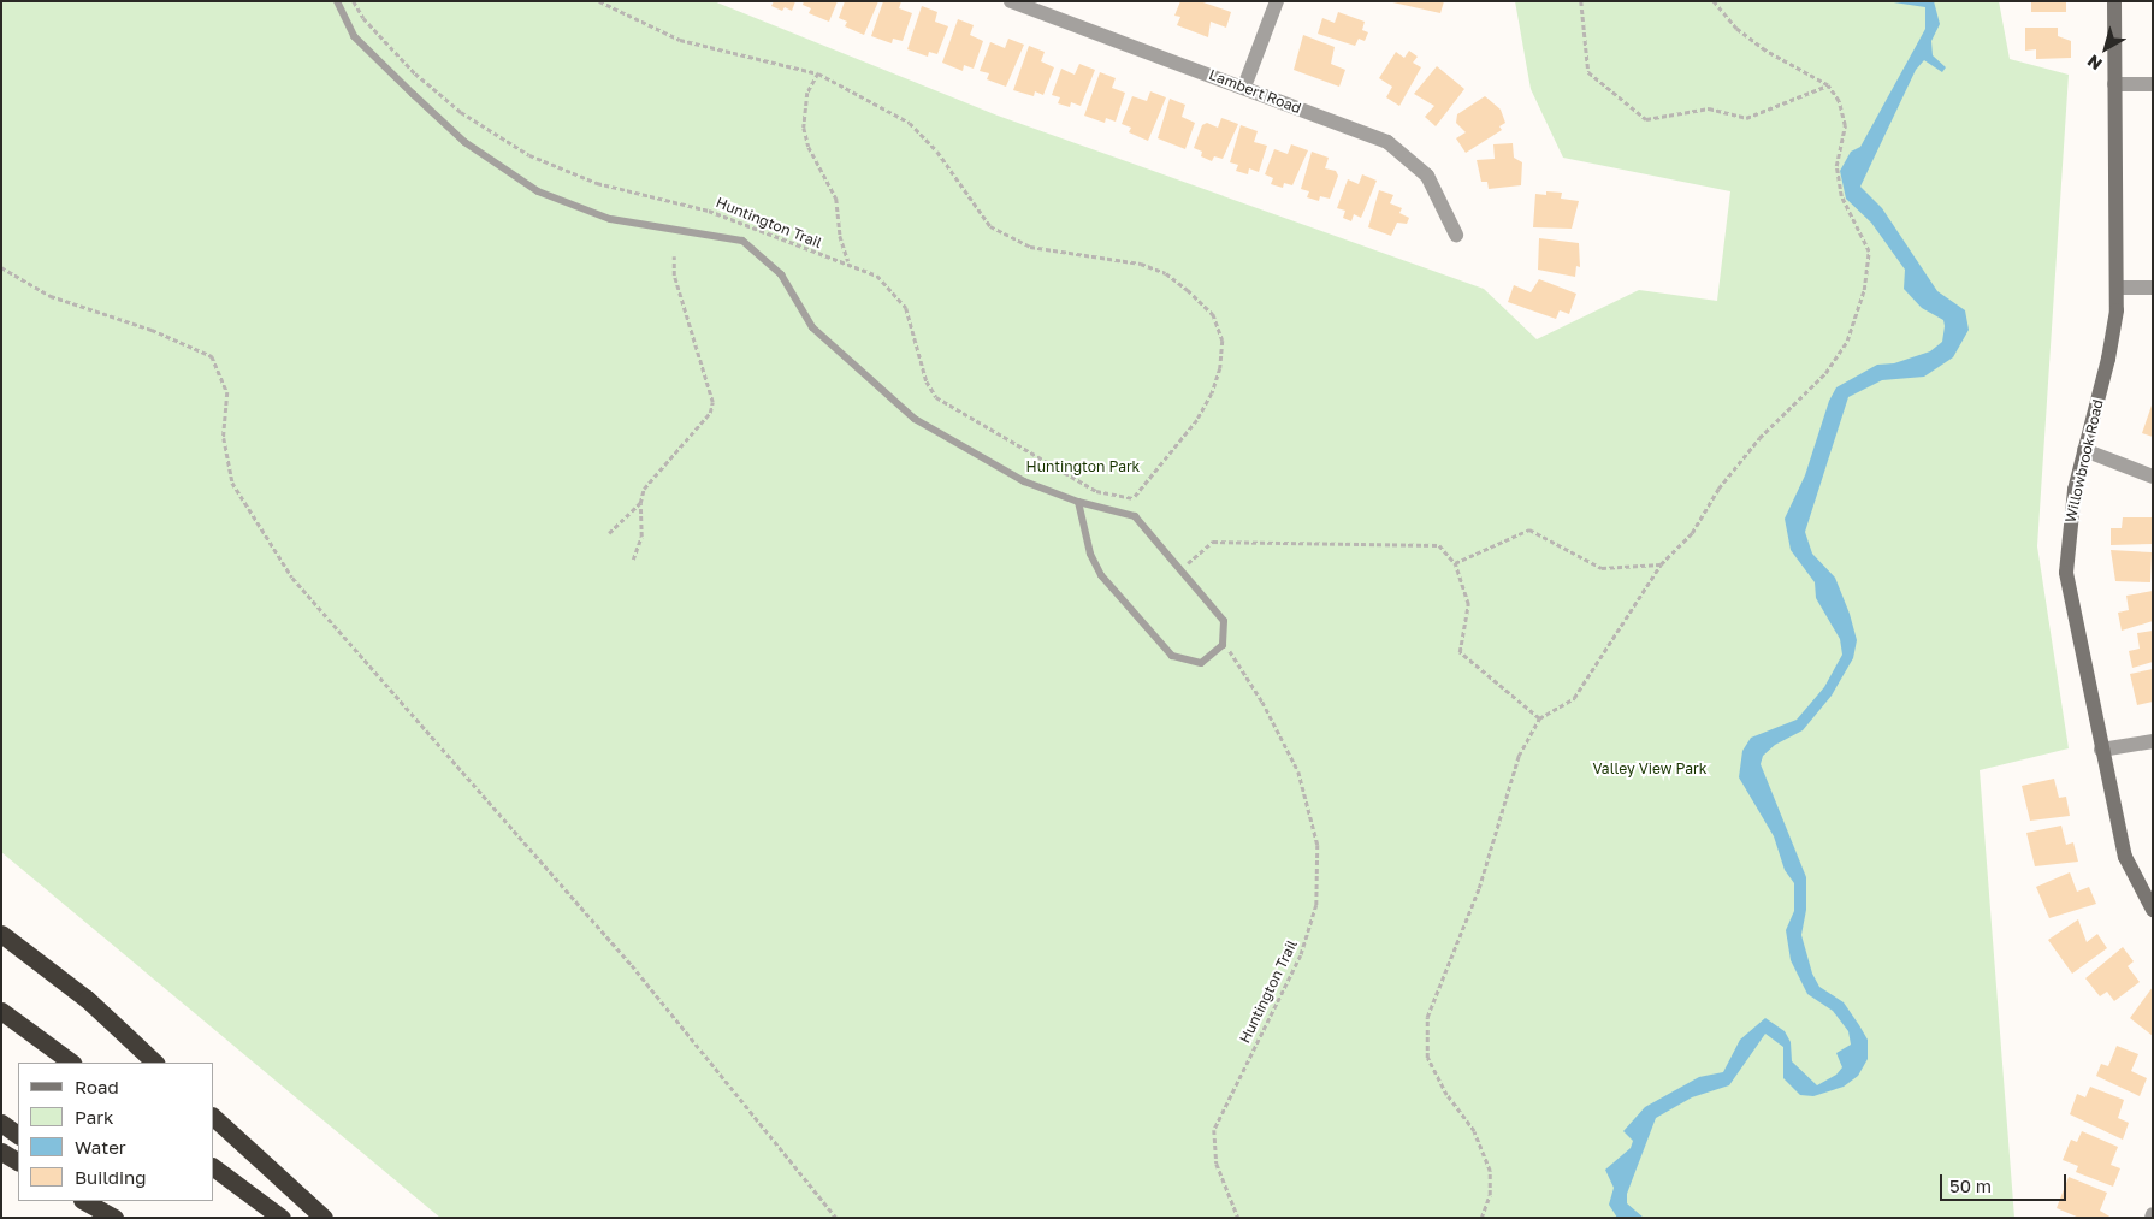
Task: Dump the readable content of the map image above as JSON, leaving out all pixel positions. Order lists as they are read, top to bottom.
{
  "streets": {
    "street": ["Lambert Road", "Willowbrook Road"],
    "path": ["Huntington Trail"]
  },
  "parks": ["Huntington Park", "Valley View Park"],
  "legend": [
    "Road",
    "Park",
    "Water",
    "Building"
  ],
  "scale_bar": "50 m",
  "north": "bottom left"
}
